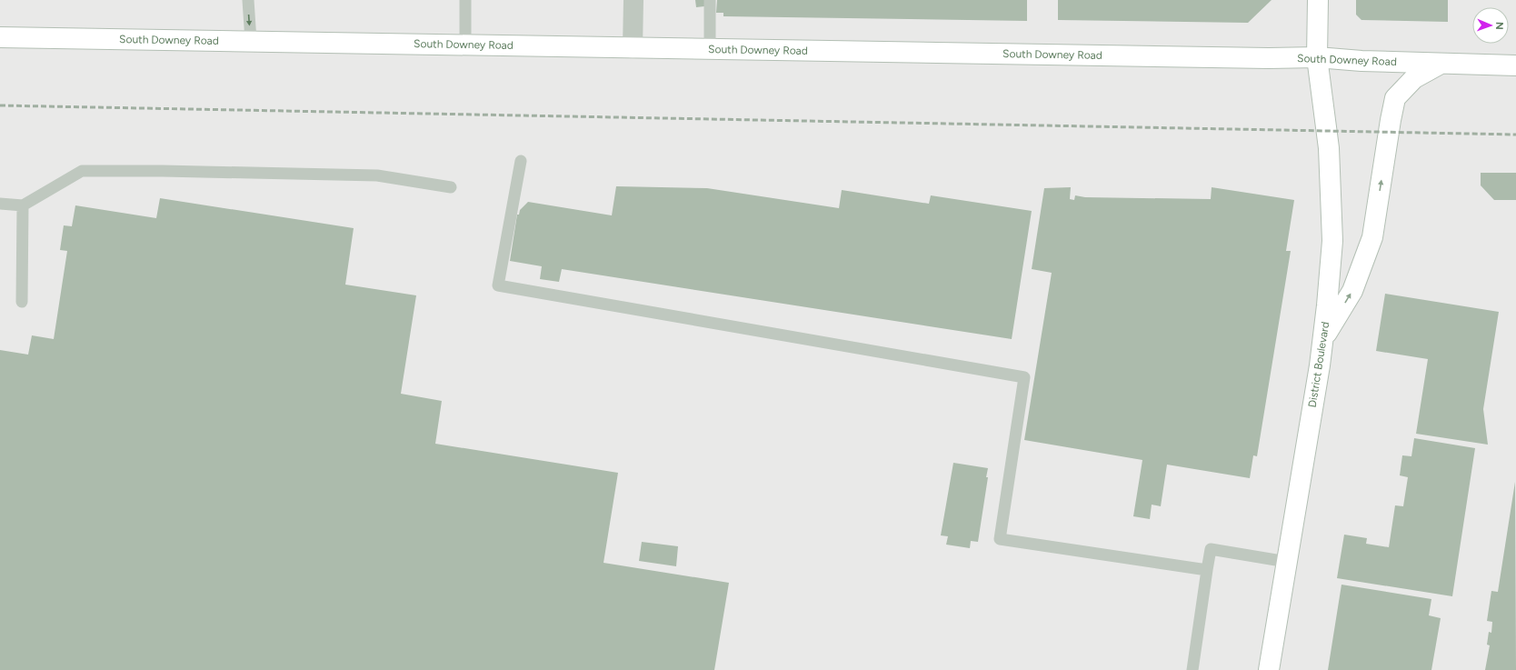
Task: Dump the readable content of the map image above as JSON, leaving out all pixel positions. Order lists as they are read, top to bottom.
{
  "streets": {
    "main road": ["South Downey Road", "District Boulevard"]
  },
  "crossings": [
    ["South Downey Road", "District Boulevard"]
  ],
  "north": "right"
}
